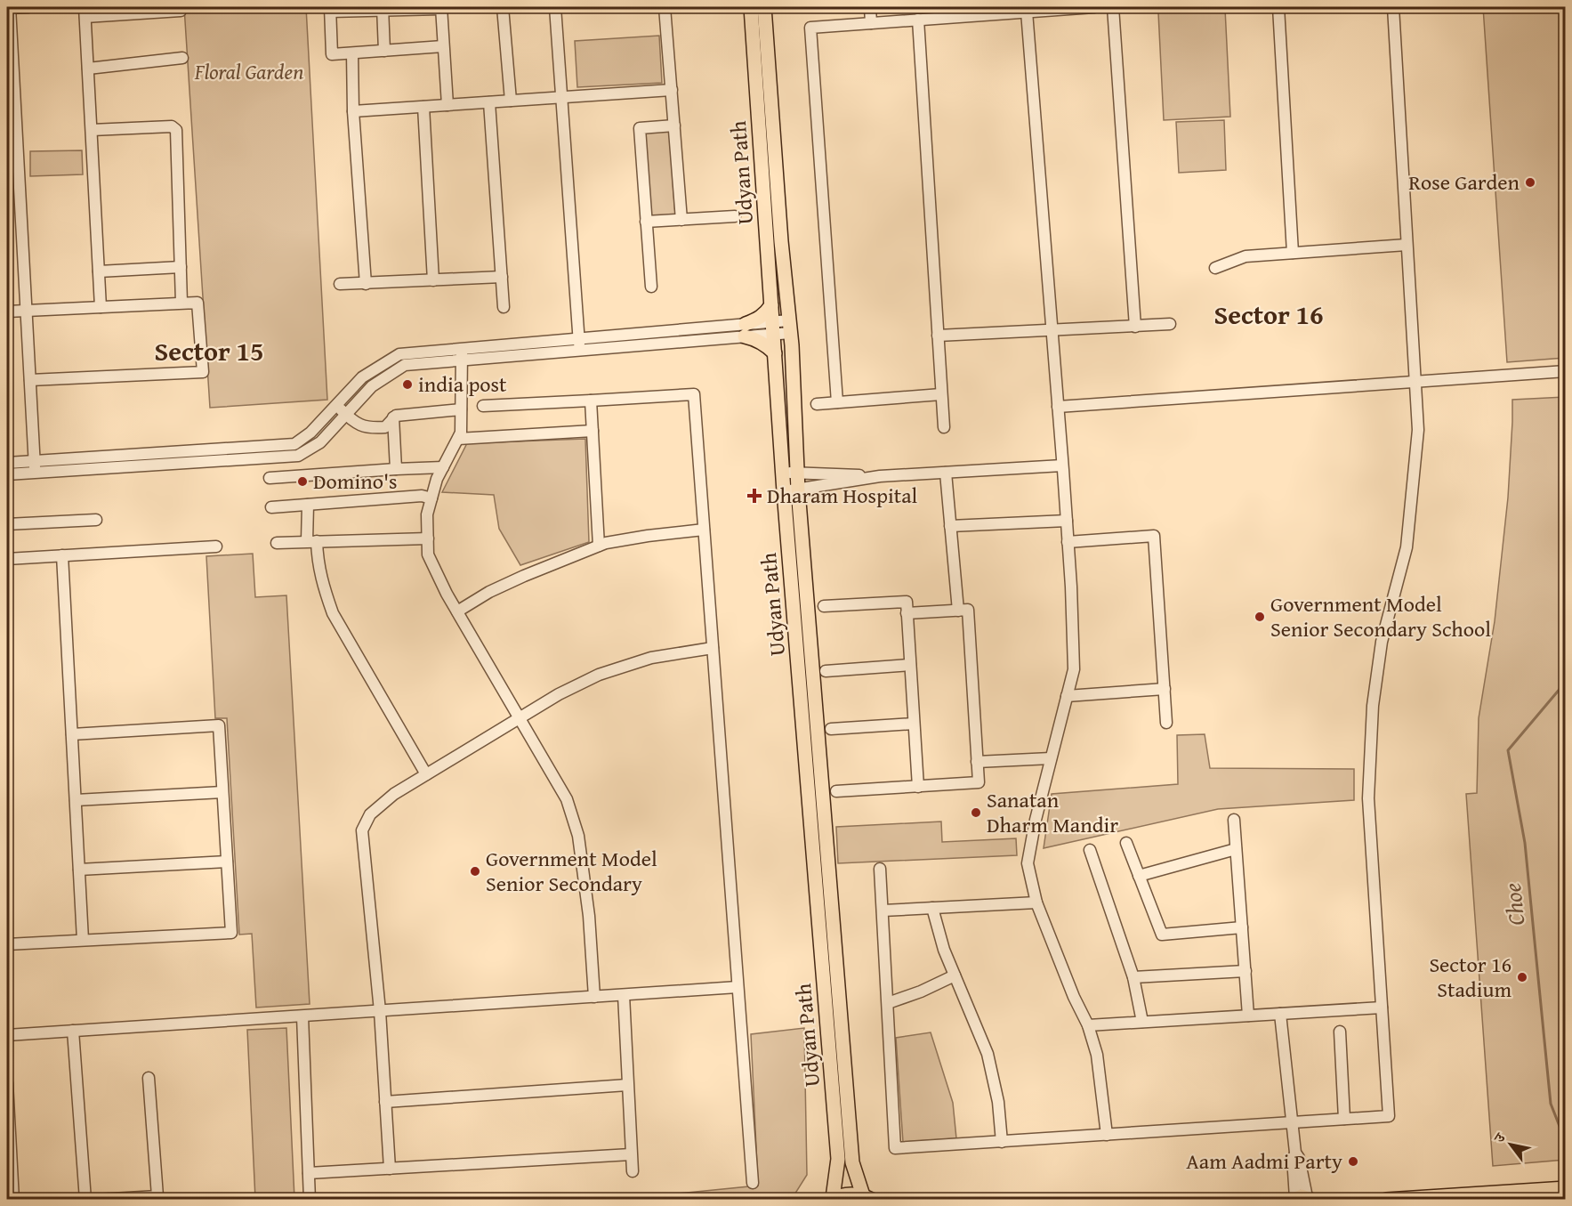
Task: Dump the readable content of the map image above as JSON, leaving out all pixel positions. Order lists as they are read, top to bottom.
{
  "streets": {
    "main road": ["Udyan Path"]
  },
  "districts": ["Sector 16", "Sector 15"],
  "water": ["Choe"],
  "parks": ["Floral Garden"],
  "places": {
    "other": [
      "Rose Garden",
      "india post",
      "Domino's",
      "Government Model Senior Secondary School",
      "Sanatan Dharm Mandir",
      "Government Model Senior Secondary",
      "Sector 16 Stadium",
      "Aam Aadmi Party"
    ],
    "health": ["Dharam Hospital"]
  },
  "north": "top left"
}
